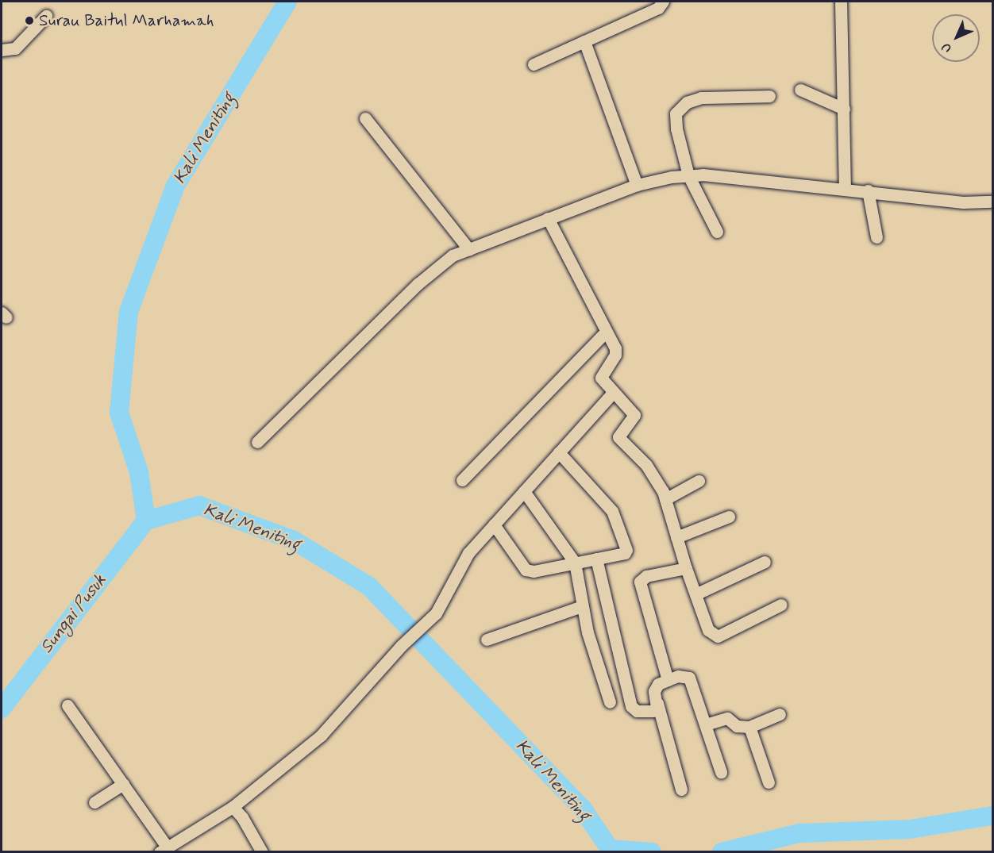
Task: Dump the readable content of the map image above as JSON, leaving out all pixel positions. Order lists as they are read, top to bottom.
{
  "water": ["Kali Meniting", "Sungai Pusuk"],
  "places": ["Surau Baitul Marhamah"],
  "north": "bottom left"
}
